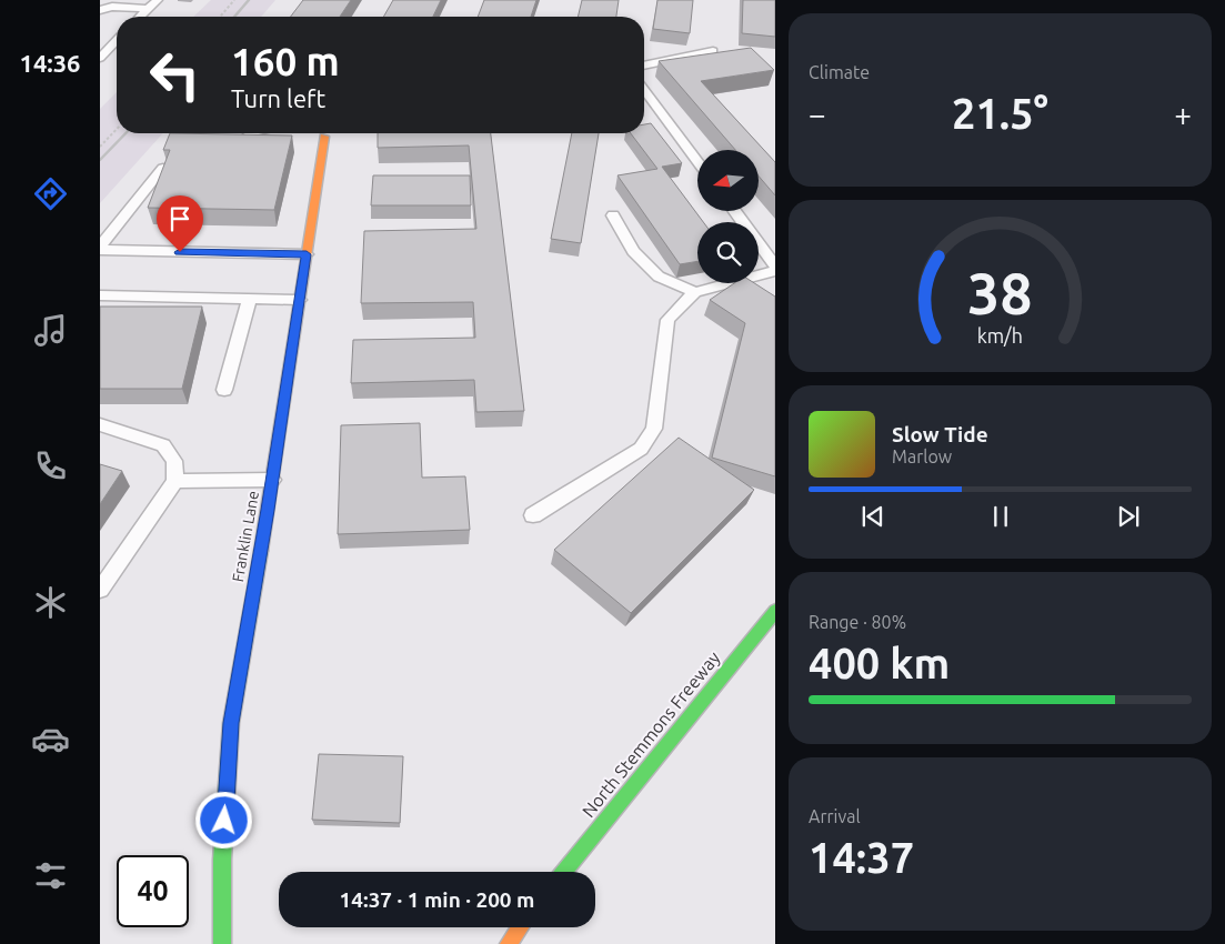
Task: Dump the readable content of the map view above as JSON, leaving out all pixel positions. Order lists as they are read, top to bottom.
{
  "streets": {
    "street": ["Franklin Lane", "North Stemmons Freeway"]
  },
  "north": "left",
  "page": {
    "tabs": "14:36",
    "tile": [
      "Climate",
      ["Range · 80%", "400 km"],
      ["Arrival", "14:37"]
    ],
    "turn": ["160 m", "Turn left"],
    "heat": ["−", "21.5°", "+"],
    "song": ["Slow Tide", "Marlow"],
    "limit": "40",
    "trip": "14:37 · 1 min · 200 m",
    "gauge": ["38", "km/h"]
  }
}
